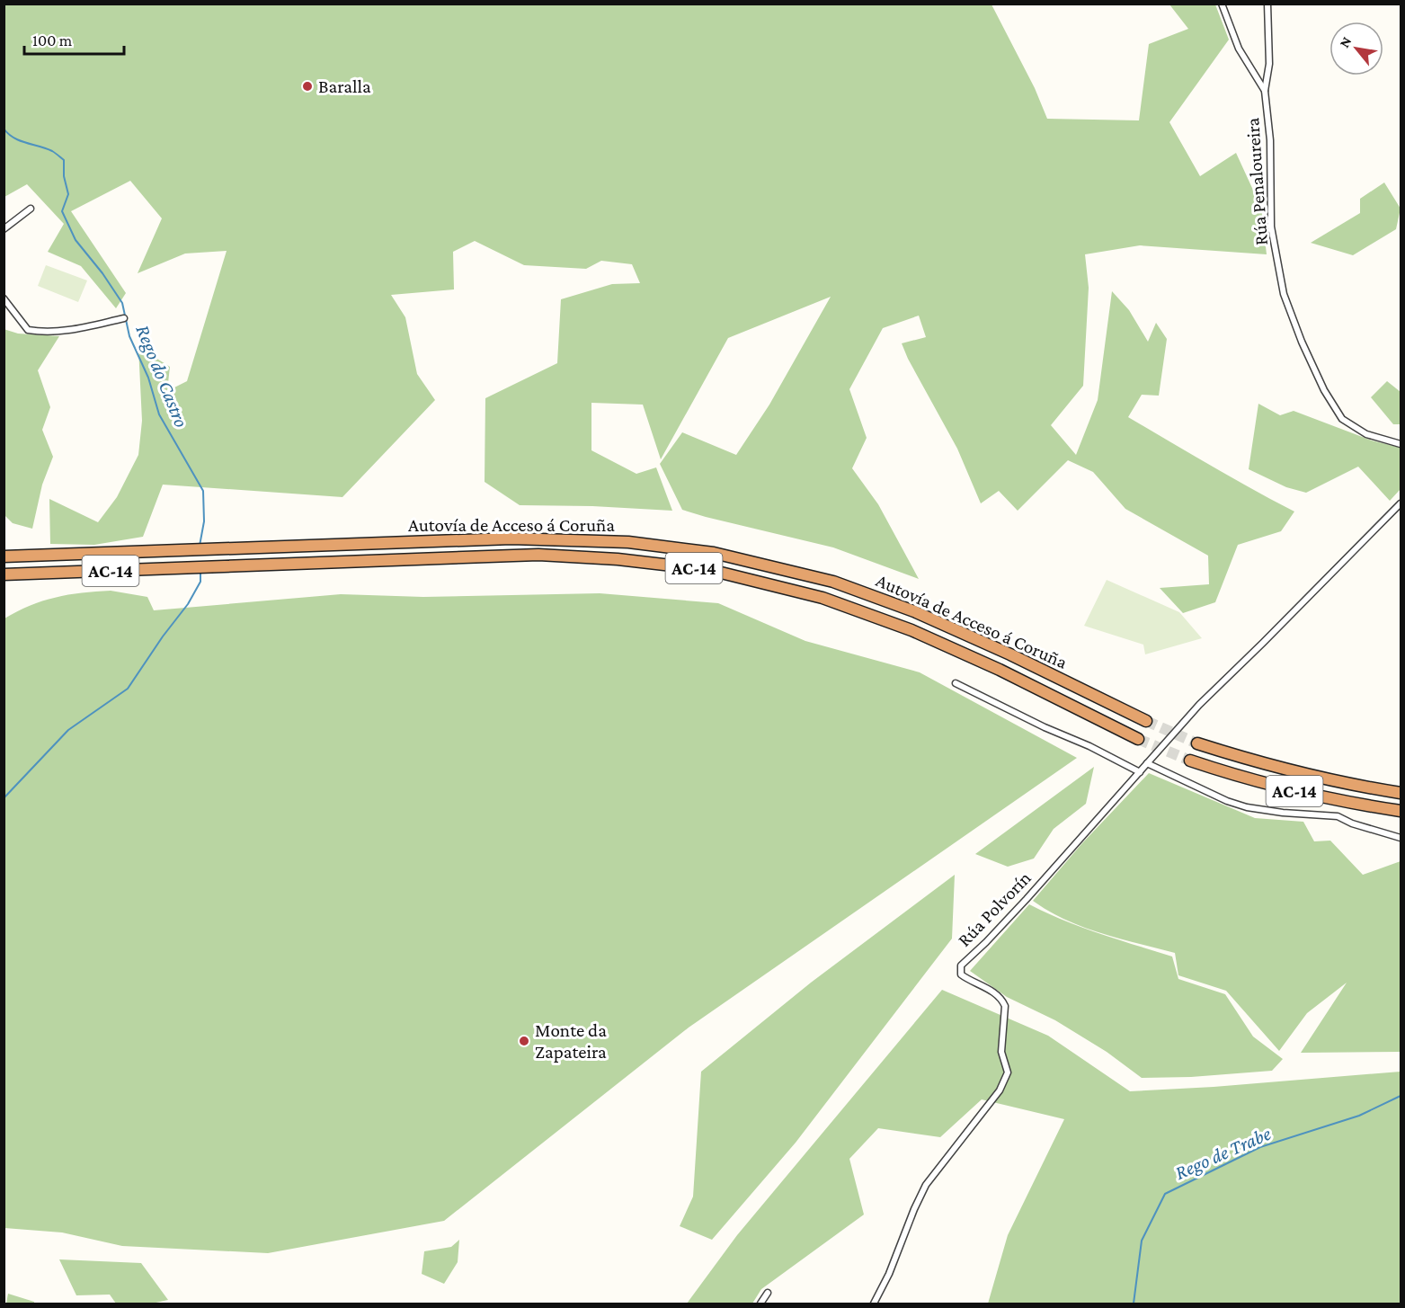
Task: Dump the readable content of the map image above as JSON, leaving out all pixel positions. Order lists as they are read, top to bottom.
{
  "streets": {
    "highway": ["Autovía de Acceso á Coruña", "AC-14"],
    "street": ["Rúa Penaloureira", "Rúa Polvorín"]
  },
  "water": ["Rego do Castro", "Rego de Trabe"],
  "places": ["Baralla", "Monte da Zapateira"],
  "scale_bar": "100 m",
  "north": "top left"
}
